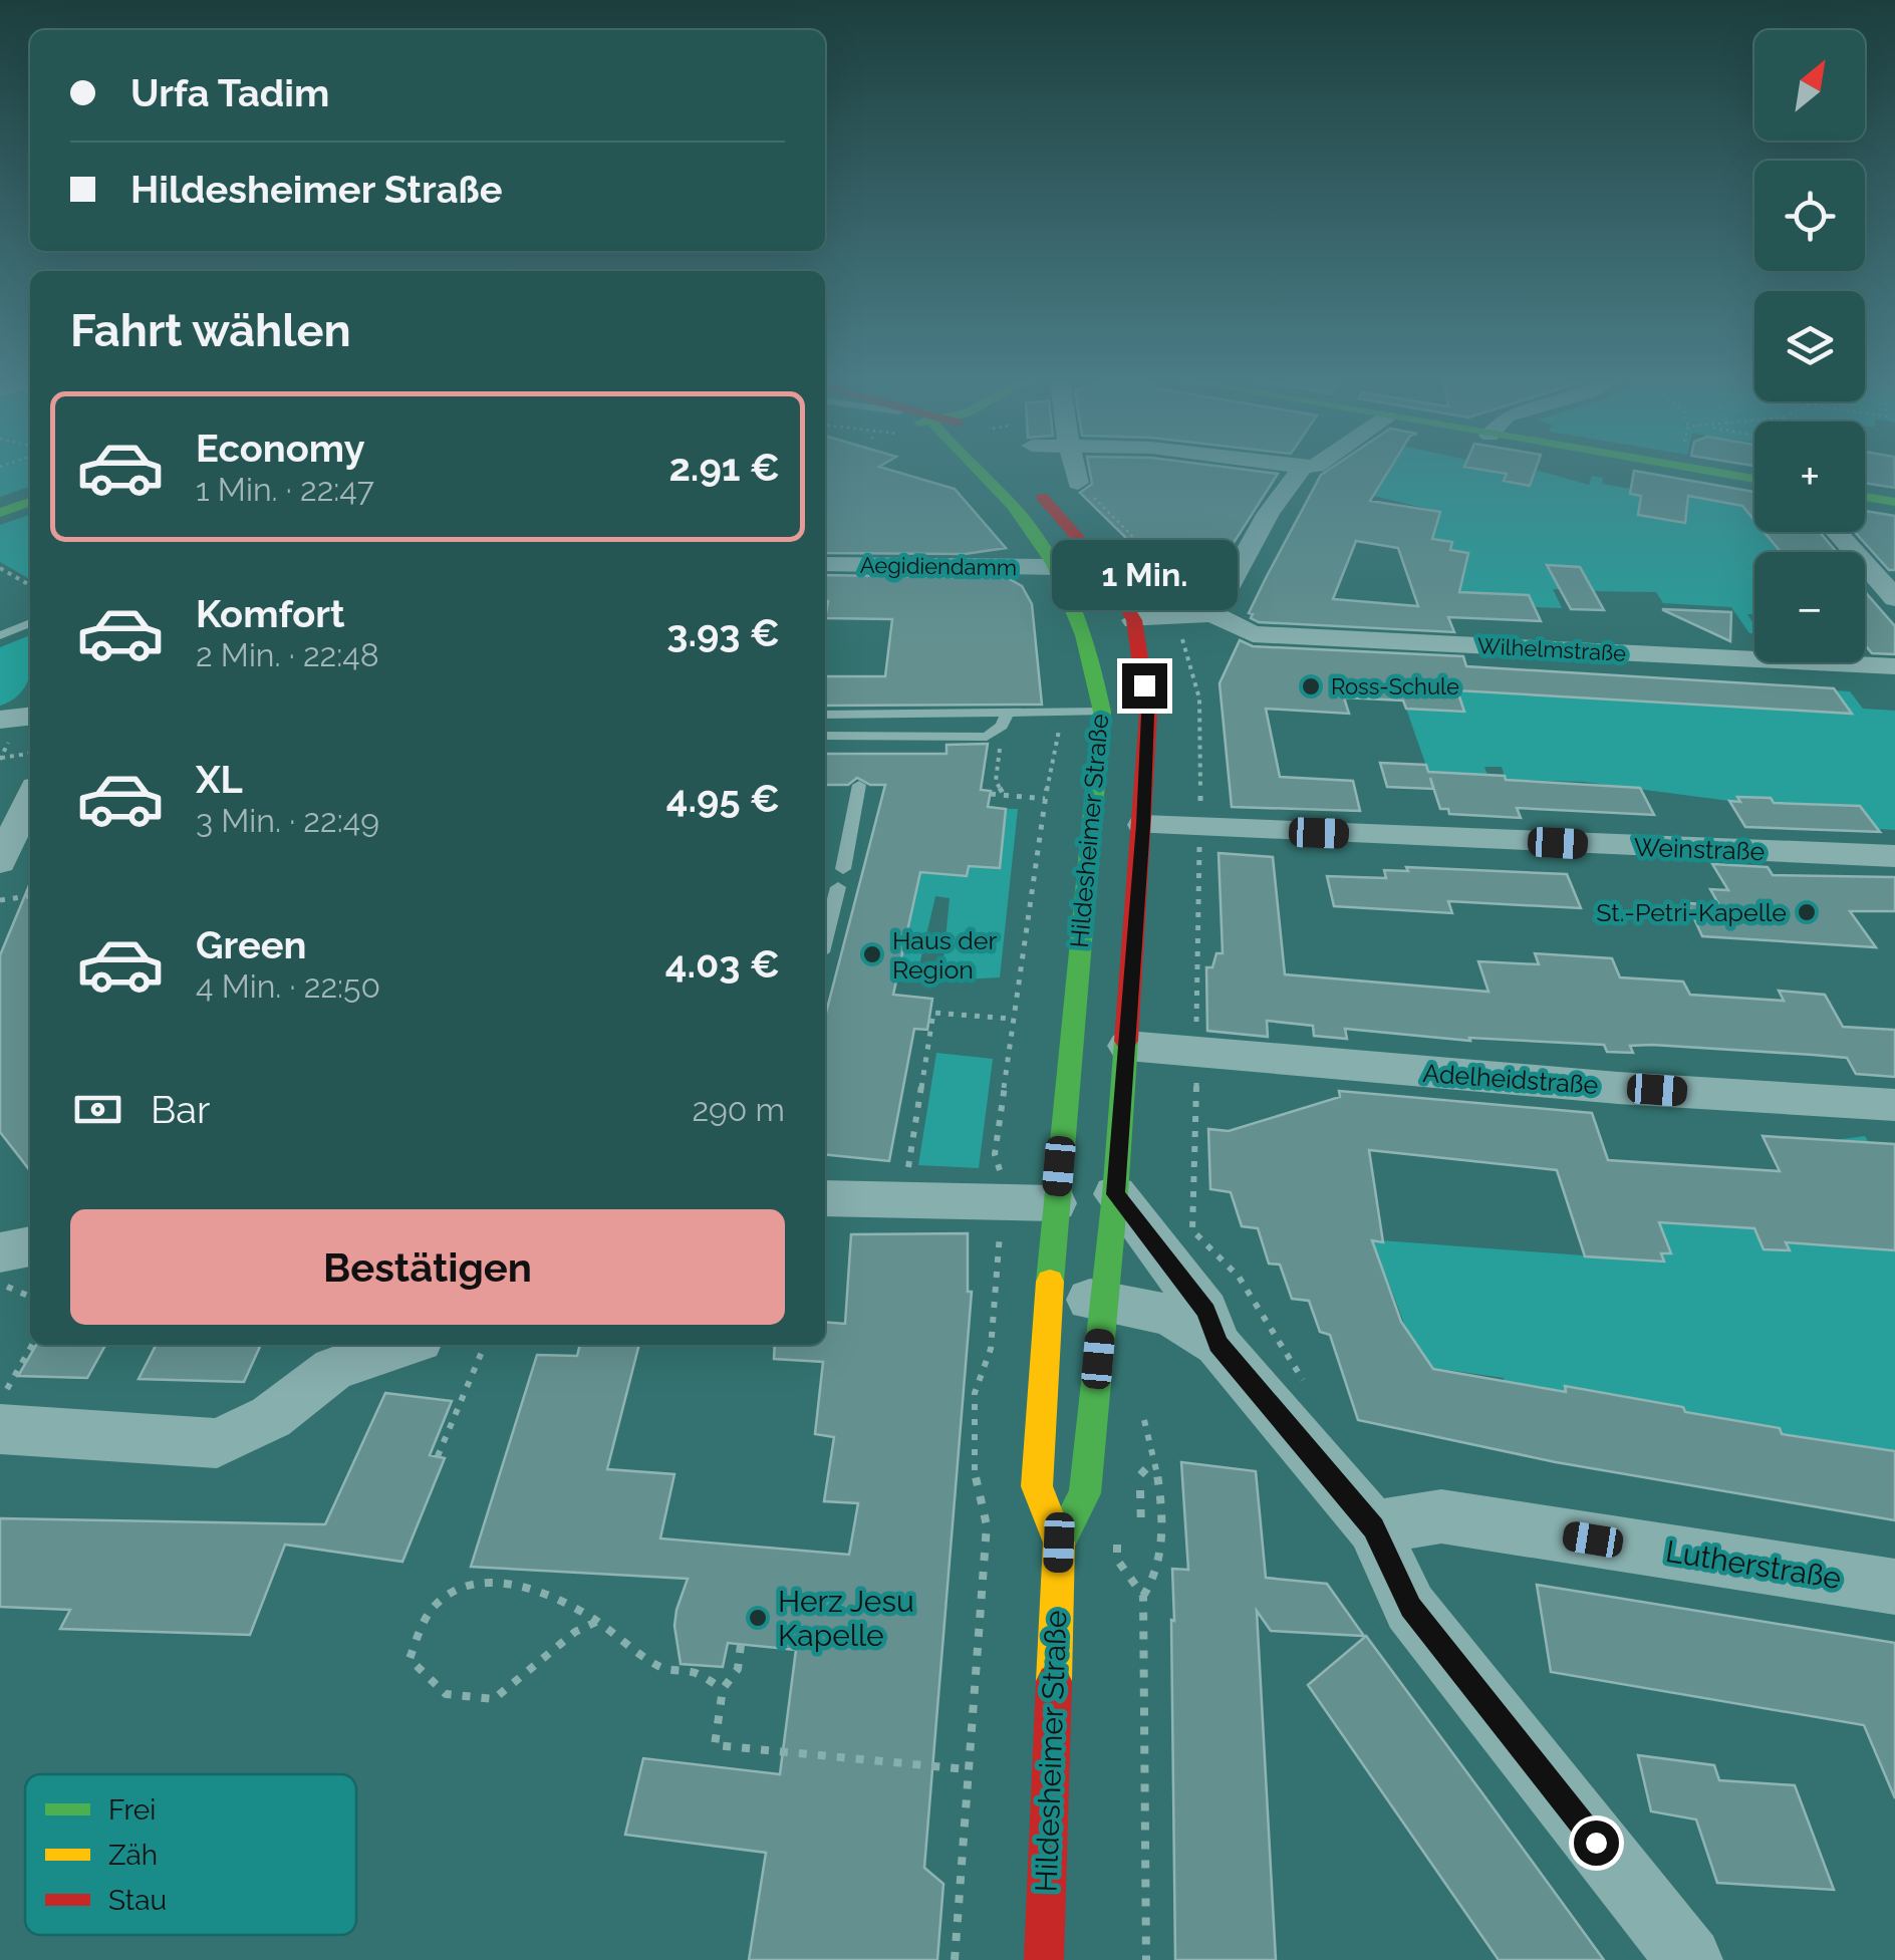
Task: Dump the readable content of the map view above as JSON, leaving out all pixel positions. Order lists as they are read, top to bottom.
{
  "streets": {
    "main road": ["Hildesheimer Straße"],
    "street": [
      "Aegidiendamm",
      "Wilhelmstraße",
      "Weinstraße",
      "Adelheidstraße",
      "Lutherstraße"
    ]
  },
  "crossings": [
    ["Aegidiendamm", "Hildesheimer Straße"],
    ["Hildesheimer Straße", "Weinstraße"],
    ["Hildesheimer Straße", "Adelheidstraße"]
  ],
  "places": [
    "Ross-Schule",
    "St.-Petri-Kapelle",
    "Haus der Region",
    "Herz Jesu Kapelle"
  ],
  "legend": ["Frei", "Zäh", "Stau"],
  "north": "top right",
  "page": {
    "map_buttons": ["+", "−"],
    "banner": ["Urfa Tadim", "Hildesheimer Straße"],
    "heading": "Fahrt wählen",
    "list": [
      {
        "name": "Economy",
        "note": "1 Min. · 22:47",
        "value": "2.91 €"
      },
      {
        "name": "Komfort",
        "note": "2 Min. · 22:48",
        "value": "3.93 €"
      },
      {
        "name": "XL",
        "note": "3 Min. · 22:49",
        "value": "4.95 €"
      },
      {
        "name": "Green",
        "note": "4 Min. · 22:50",
        "value": "4.03 €"
      }
    ],
    "bubble": "1 Min.",
    "pay": ["Bar", "290 m"],
    "buttons": "Bestätigen"
  }
}
